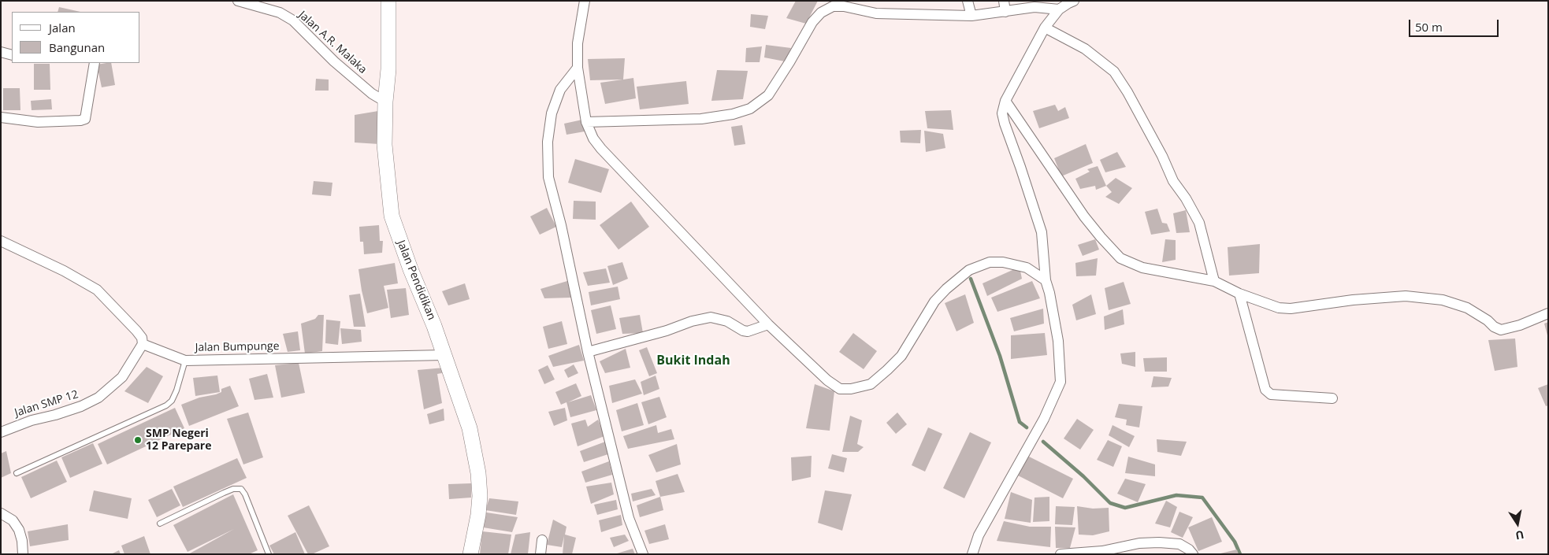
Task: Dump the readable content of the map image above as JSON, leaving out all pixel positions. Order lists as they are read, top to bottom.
{
  "streets": {
    "street": [
      "Jalan A.R. Malaka",
      "Jalan Pendidikan",
      "Jalan Bumpunge",
      "Jalan SMP 12"
    ]
  },
  "crossings": [
    ["Jalan A.R. Malaka", "Jalan Pendidikan"],
    ["Jalan Pendidikan", "Jalan Bumpunge"],
    ["Jalan Bumpunge", "Jalan SMP 12"]
  ],
  "districts": ["Bukit Indah"],
  "places": ["SMP Negeri 12 Parepare"],
  "legend": ["Jalan", "Bangunan"],
  "scale_bar": "50 m",
  "north": "bottom"
}
